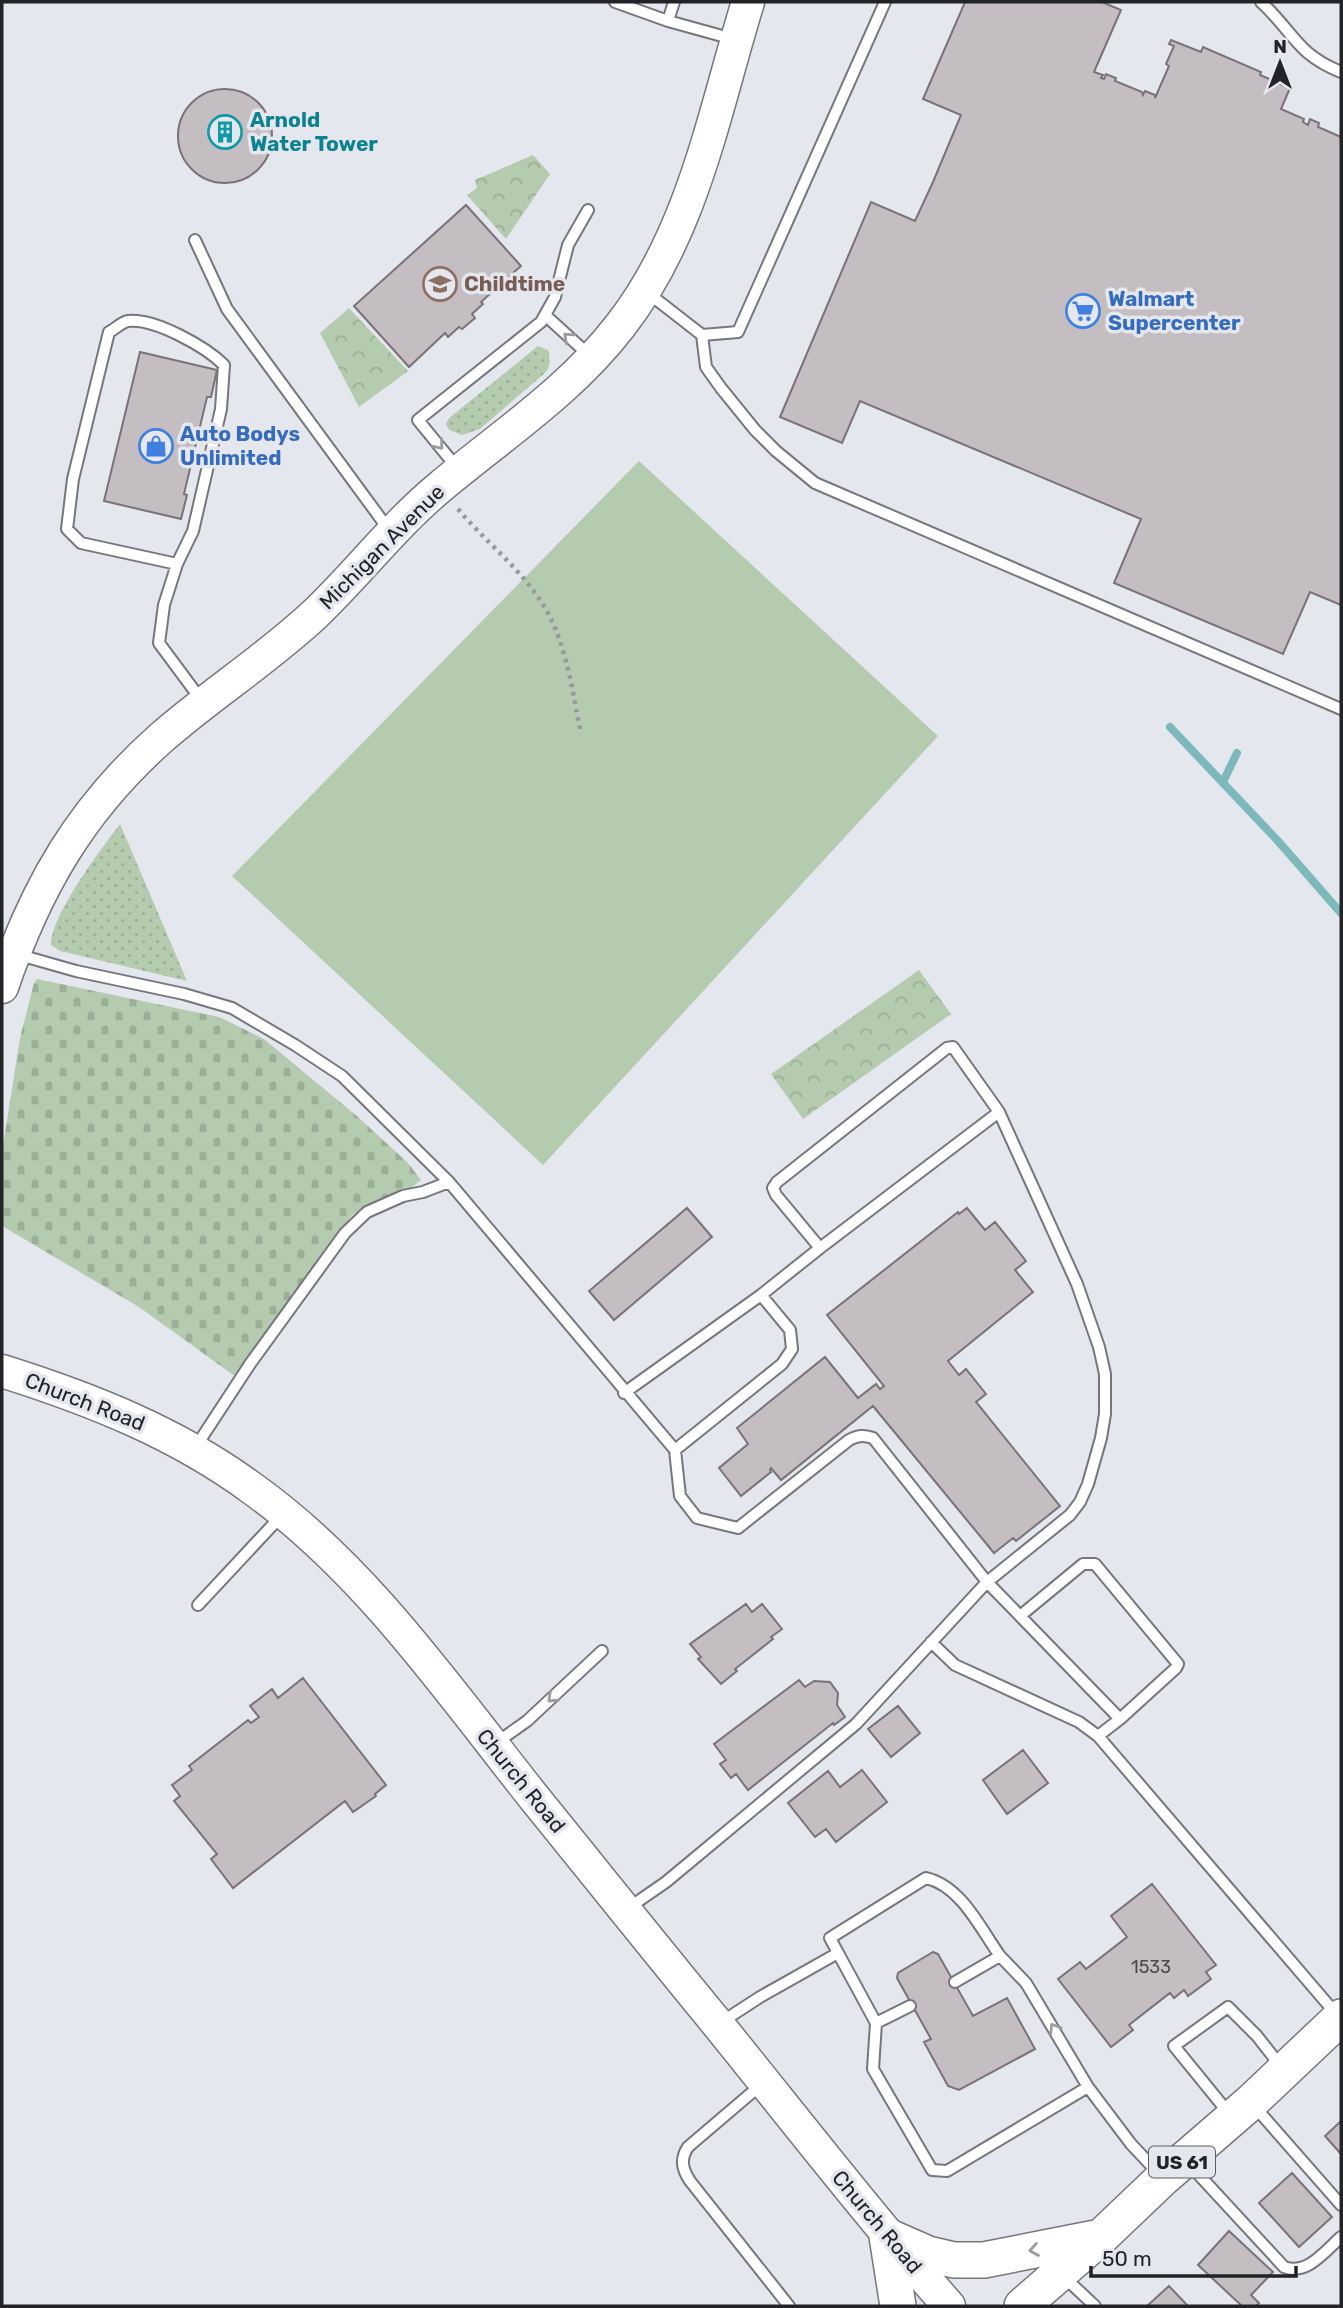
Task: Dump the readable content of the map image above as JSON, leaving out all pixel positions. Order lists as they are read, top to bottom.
{
  "streets": {
    "main road": ["Michigan Avenue", "Church Road", "US 61"]
  },
  "places": {
    "building": ["Arnold Water Tower"],
    "school or university": ["Childtime"],
    "supermarket": ["Walmart Supercenter"],
    "shop": ["Auto Bodys Unlimited"]
  },
  "house_numbers": ["1533"],
  "scale_bar": "50 m",
  "north": "top"
}
